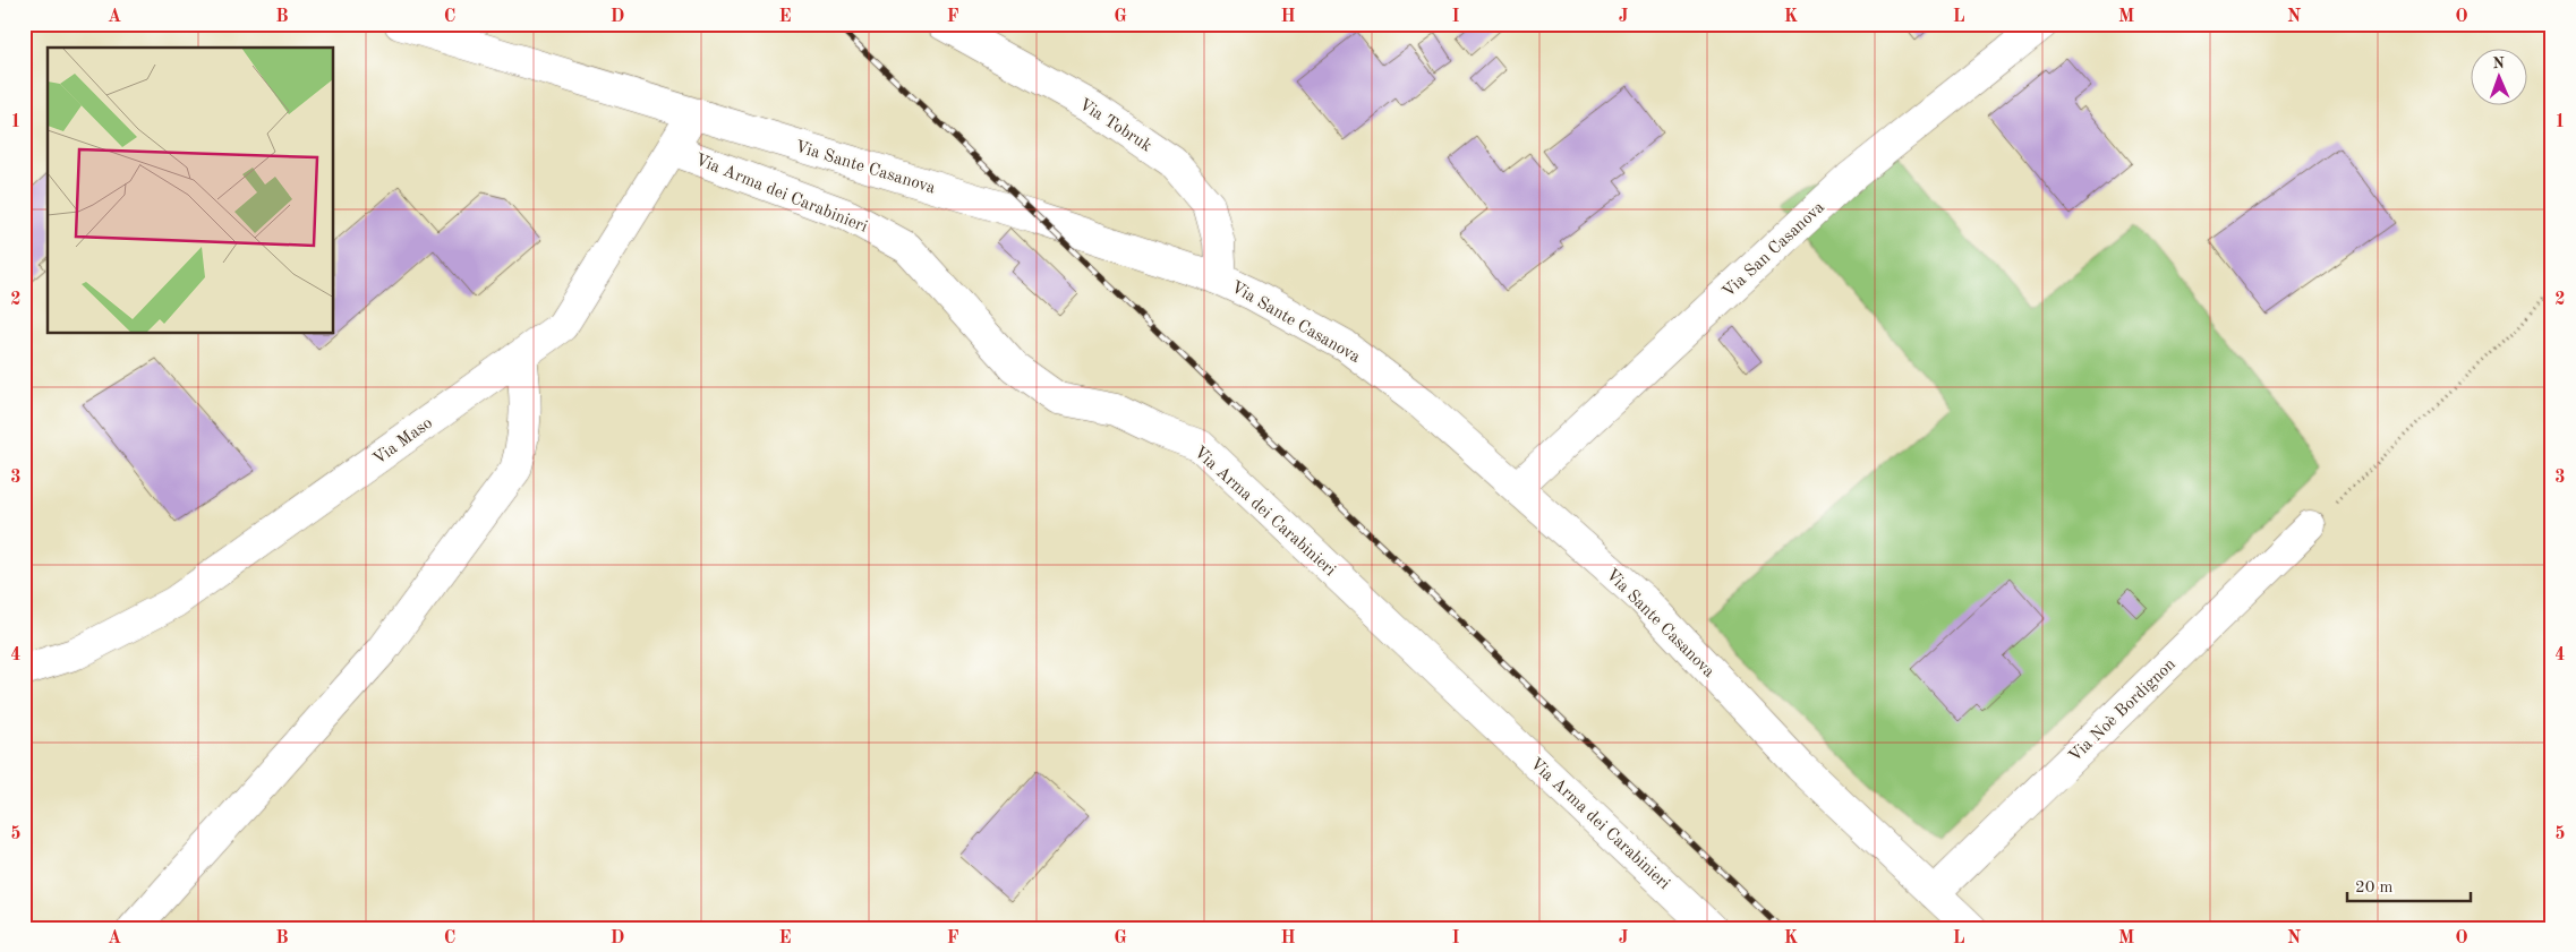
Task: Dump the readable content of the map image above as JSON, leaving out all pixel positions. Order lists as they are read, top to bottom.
{
  "streets": {
    "street": [
      "Via Tobruk",
      "Via Sante Casanova",
      "Via Arma dei Carabinieri",
      "Via San Casanova",
      "Via Maso",
      "Via Noè Bordignon"
    ]
  },
  "crossings": [
    ["Via Tobruk", "Via Sante Casanova"],
    ["Via Sante Casanova", "Via San Casanova"],
    ["Via Sante Casanova", "Via Maso"],
    ["Via Sante Casanova", "Via Noè Bordignon"],
    ["Via Arma dei Carabinieri", "Via Maso"]
  ],
  "scale_bar": "20 m",
  "north": "top",
  "grid": {
    "columns": [
      "A",
      "B",
      "C",
      "D",
      "E",
      "F",
      "G",
      "H",
      "I",
      "J",
      "K",
      "L",
      "M",
      "N",
      "O"
    ],
    "rows": [
      "1",
      "2",
      "3",
      "4",
      "5"
    ]
  }
}
